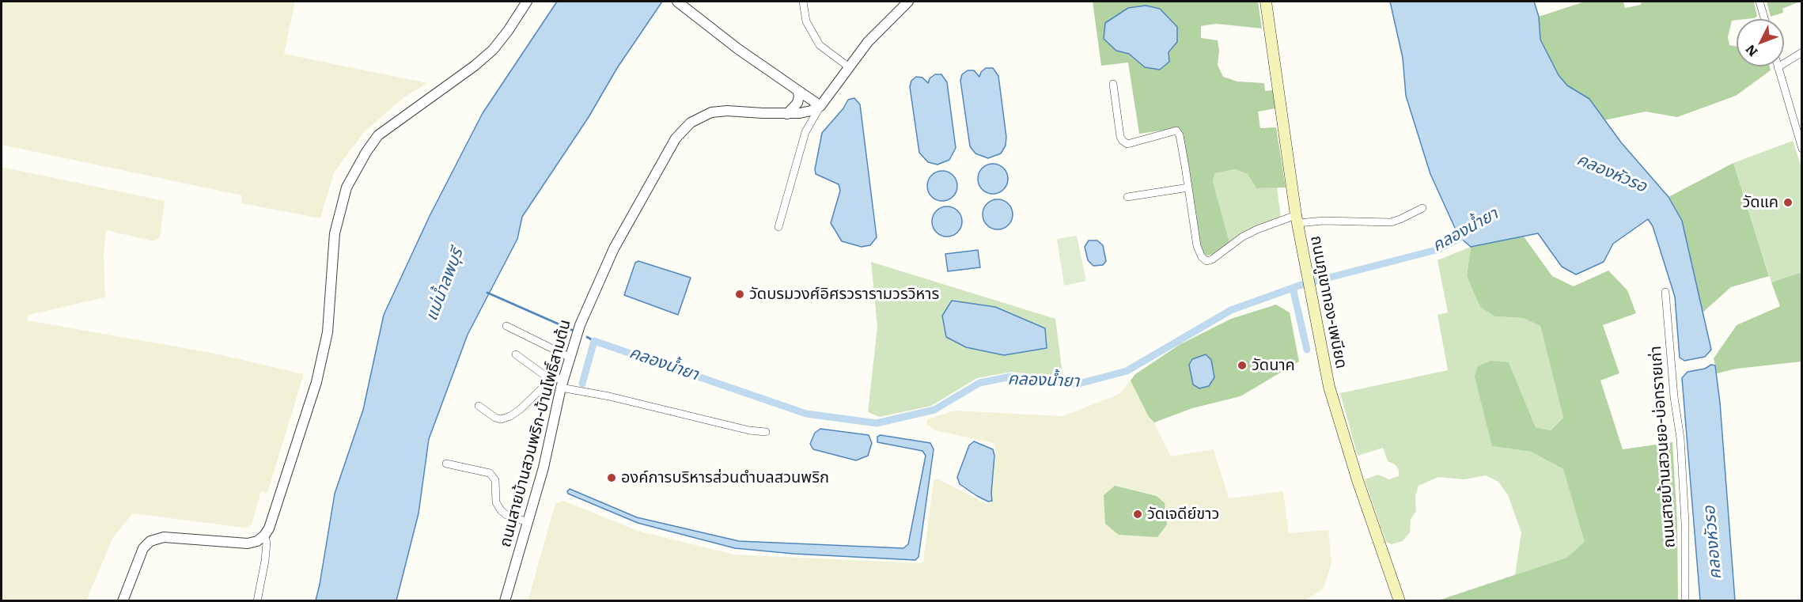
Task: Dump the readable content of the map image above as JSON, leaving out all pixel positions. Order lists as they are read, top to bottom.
{
  "streets": {
    "main road": ["ถนนภูเขาทอง-เพนียด"],
    "street": ["ถนนสายบ้านสวนพริก-บ้านโพธิ์สามต้น", "ถนนสายบ้านสวนยอ-บ่อทรายเก่า"]
  },
  "water": ["คลองหัวรอ", "คลองน้ำยา", "แม่น้ำลพบุรี"],
  "places": [
    "วัดแค",
    "วัดบรมวงศ์อิศรวรารามวรวิหาร",
    "วัดนาค",
    "องค์การบริหารส่วนตำบลสวนพริก",
    "วัดเจดีย์ขาว"
  ],
  "north": "bottom left"
}
